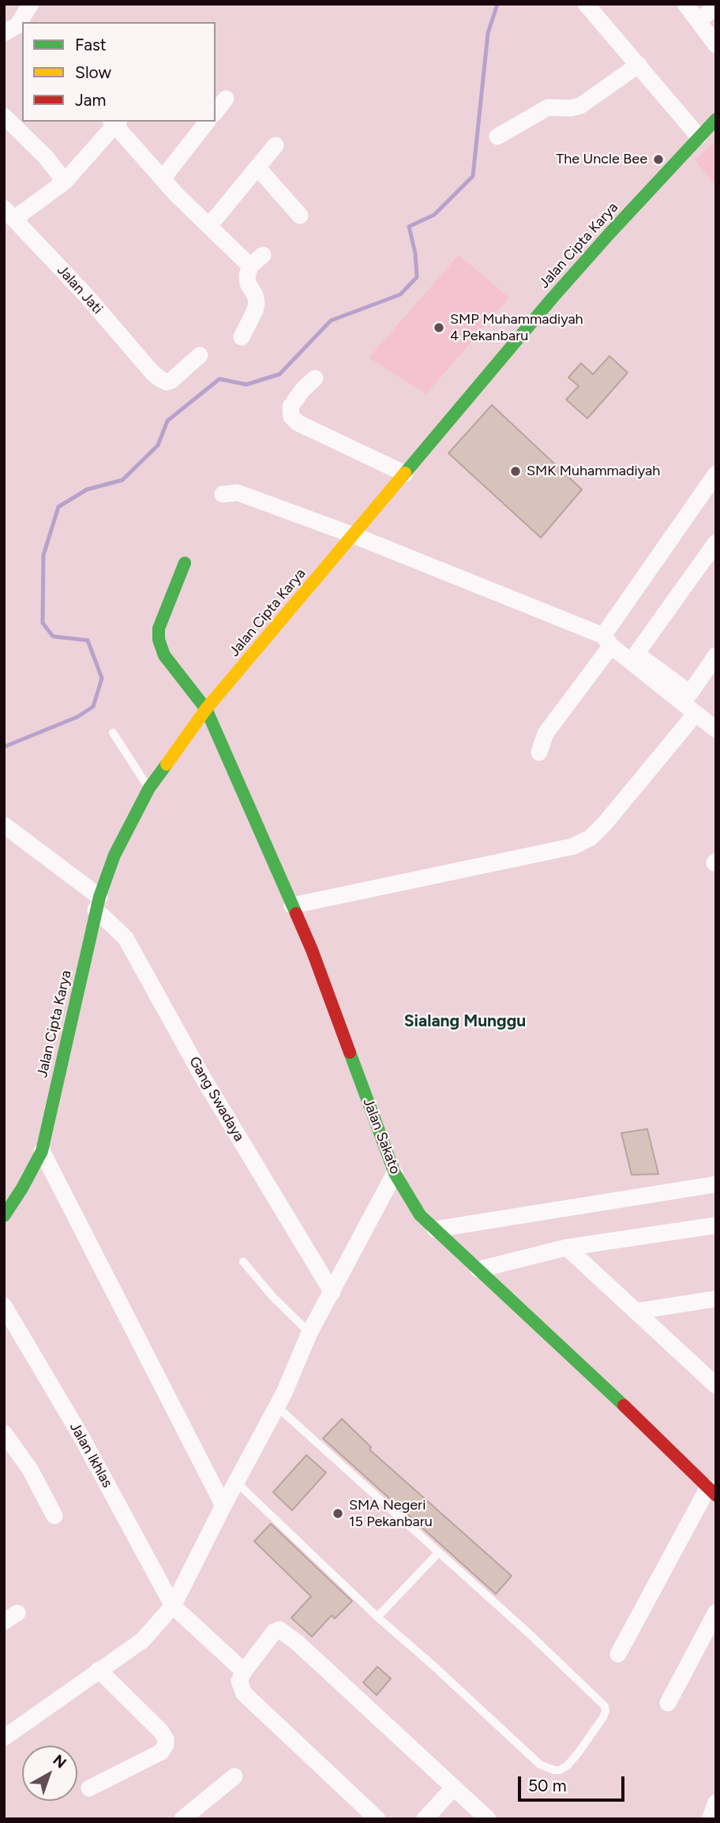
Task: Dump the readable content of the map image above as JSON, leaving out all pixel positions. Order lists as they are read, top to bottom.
{
  "streets": {
    "main road": ["Jalan Cipta Karya", "Jalan Sakato"],
    "street": ["Jalan Jati", "Gang Swadaya", "Jalan Ikhlas"]
  },
  "crossings": [
    ["Jalan Cipta Karya", "Gang Swadaya"],
    ["Jalan Cipta Karya", "Jalan Sakato"]
  ],
  "districts": ["Sialang Munggu"],
  "places": [
    "The Uncle Bee",
    "SMP Muhammadiyah 4 Pekanbaru",
    "SMK Muhammadiyah",
    "SMA Negeri 15 Pekanbaru"
  ],
  "legend": ["Fast", "Slow", "Jam"],
  "scale_bar": "50 m",
  "north": "top right"
}
